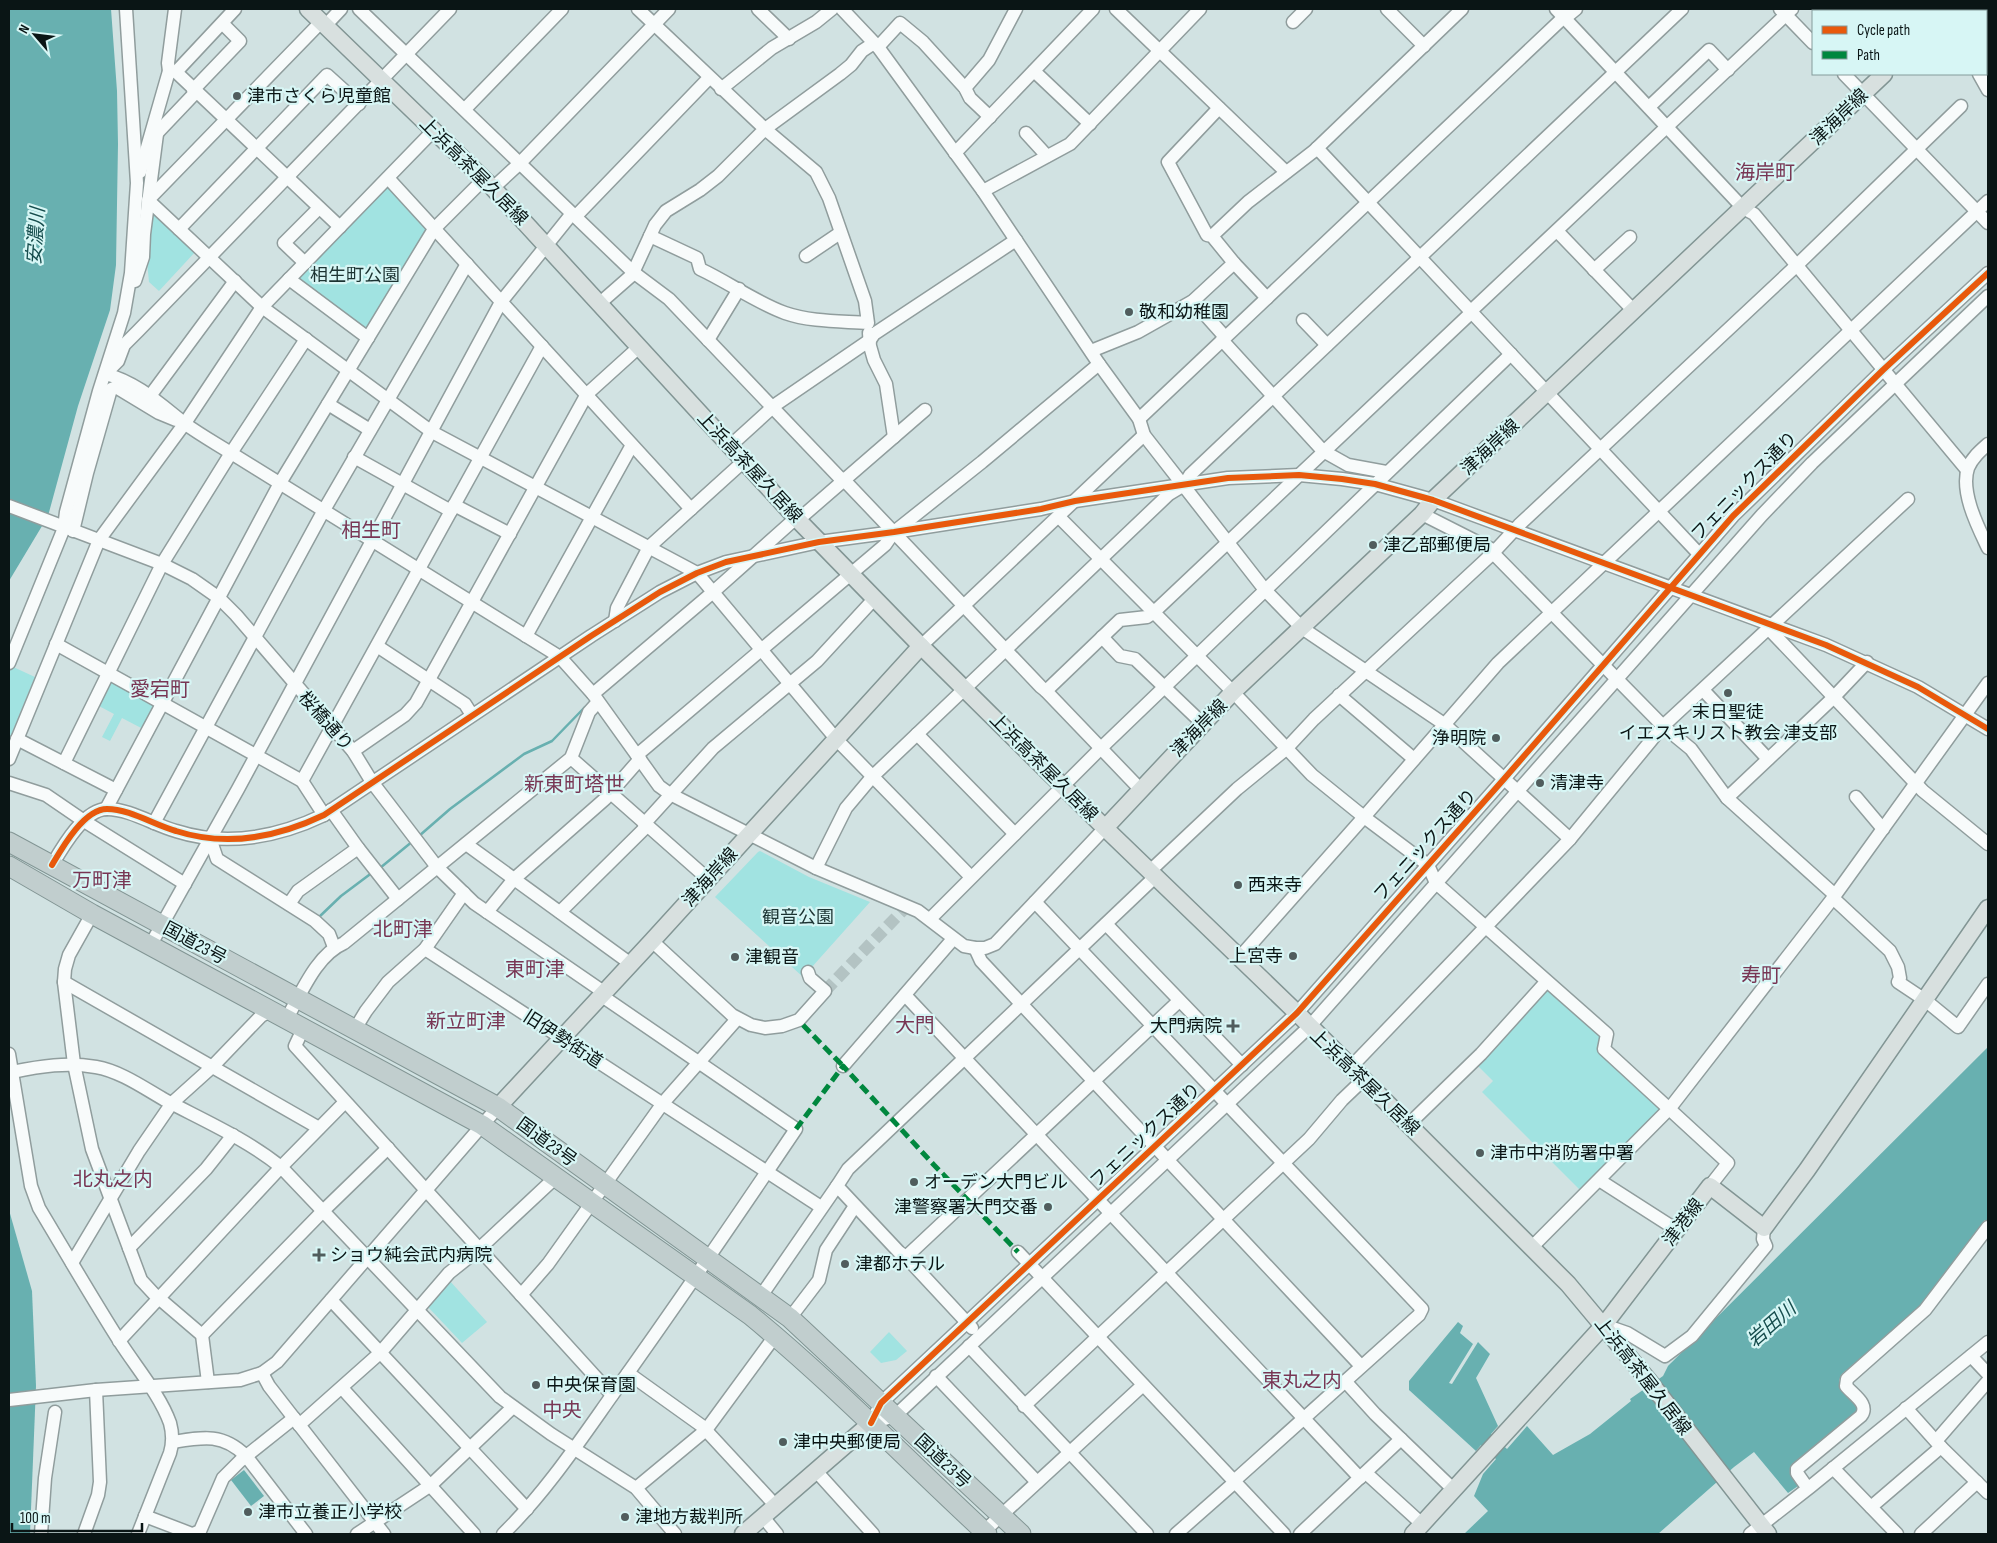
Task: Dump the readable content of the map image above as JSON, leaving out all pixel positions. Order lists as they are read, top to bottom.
{
  "streets": {
    "highway": ["国道23号"],
    "main road": ["津海岸線", "上浜高茶屋久居線", "津港線"],
    "street": ["フェニックス通り", "桜橋通り", "旧伊勢街道"]
  },
  "crossings": [
    ["津海岸線", "上浜高茶屋久居線"],
    ["津海岸線", "桜橋通り"],
    ["津海岸線", "国道23号"],
    ["津海岸線", "旧伊勢街道"],
    ["上浜高茶屋久居線", "フェニックス通り"],
    ["上浜高茶屋久居線", "津港線"],
    ["フェニックス通り", "国道23号"],
    ["桜橋通り", "旧伊勢街道"]
  ],
  "districts": [
    "海岸町",
    "相生町",
    "愛宕町",
    "新東町塔世",
    "万町津",
    "北町津",
    "東町津",
    "寿町",
    "新立町津",
    "大門",
    "北丸之内",
    "東丸之内",
    "中央"
  ],
  "water": ["安濃川", "岩田川"],
  "parks": ["相生町公園", "観音公園"],
  "places": {
    "other": [
      "津市さくら児童館",
      "敬和幼稚園",
      "津乙部郵便局",
      "末日聖徒 イエスキリスト教会 津支部",
      "浄明院",
      "清津寺",
      "西来寺",
      "上宮寺",
      "津観音",
      "津市中消防署中署",
      "オーデン大門ビル",
      "津警察署大門交番",
      "津都ホテル",
      "中央保育園",
      "津中央郵便局",
      "津市立養正小学校",
      "津地方裁判所"
    ],
    "health": ["大門病院", "ショウ純会武内病院"]
  },
  "legend": ["Cycle path", "Path"],
  "scale_bar": "100 m",
  "north": "top left"
}
